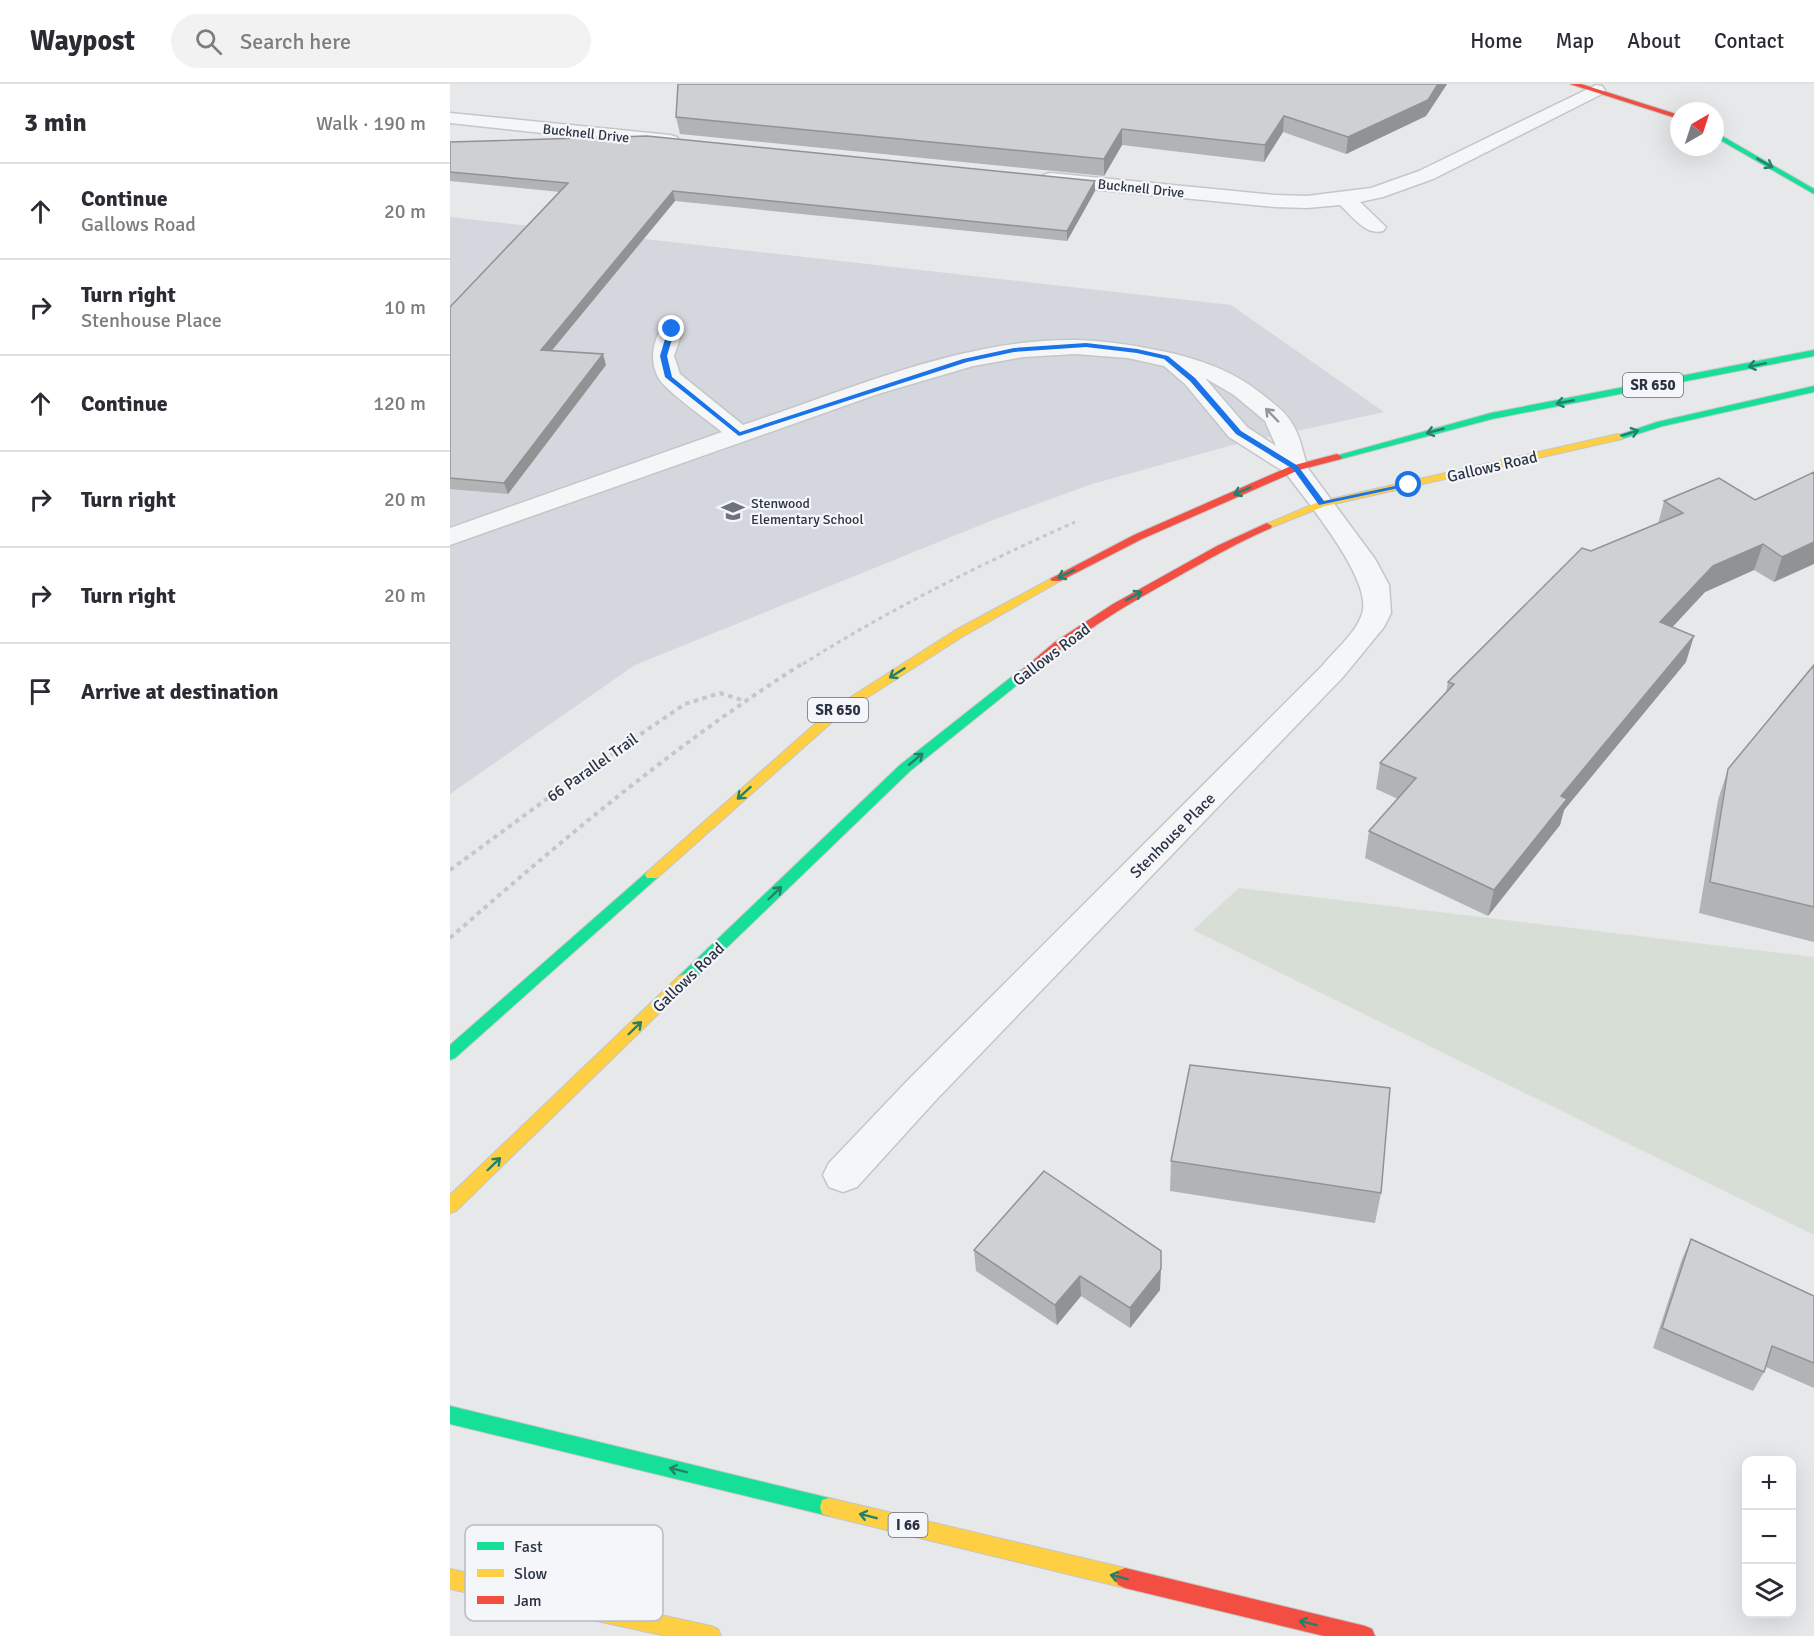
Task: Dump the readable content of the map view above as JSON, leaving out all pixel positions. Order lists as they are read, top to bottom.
{
  "streets": {
    "main road": ["SR 650", "Gallows Road", "I 66"],
    "street": ["Bucknell Drive", "Stenhouse Place"],
    "path": ["66 Parallel Trail"]
  },
  "crossings": [
    ["SR 650", "Stenhouse Place"],
    ["Gallows Road", "Stenhouse Place"]
  ],
  "places": {
    "school or university": ["Stenwood Elementary School"]
  },
  "legend": ["Fast", "Slow", "Jam"],
  "north": "top right",
  "page": {
    "header": "Waypost",
    "search": "Search here",
    "nav": [
      "Home",
      "Map",
      "About",
      "Contact"
    ],
    "heading": ["3 min", "Walk · 190 m"],
    "list": [
      ["Continue", "Gallows Road", "20 m"],
      ["Turn right", "Stenhouse Place", "10 m"],
      ["Continue", "120 m"],
      ["Turn right", "20 m"],
      ["Turn right", "20 m"],
      "Arrive at destination"
    ],
    "map_buttons": ["+", "−"]
  }
}
